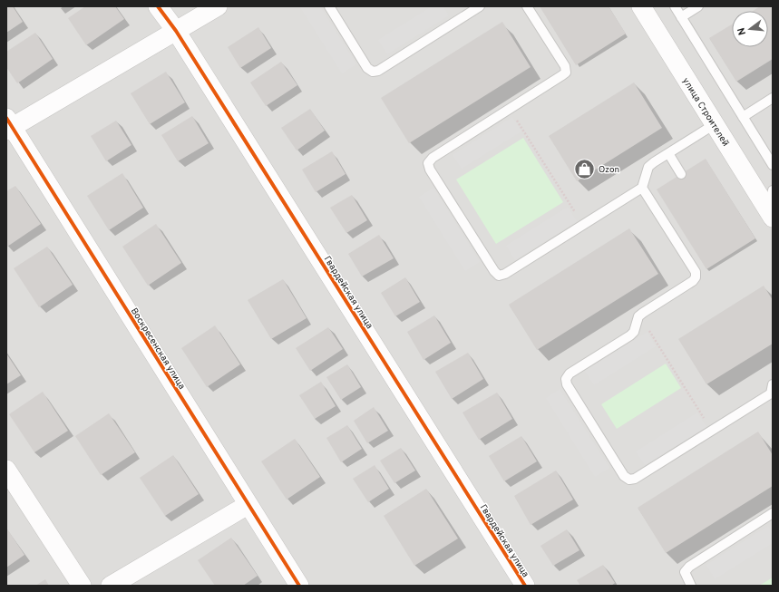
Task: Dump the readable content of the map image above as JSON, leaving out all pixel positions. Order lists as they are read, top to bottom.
{
  "streets": {
    "street": ["улица Строителей", "Гвардейская улица", "Воскресенская улица"]
  },
  "places": {
    "shop": ["Ozon"]
  },
  "north": "left"
}
